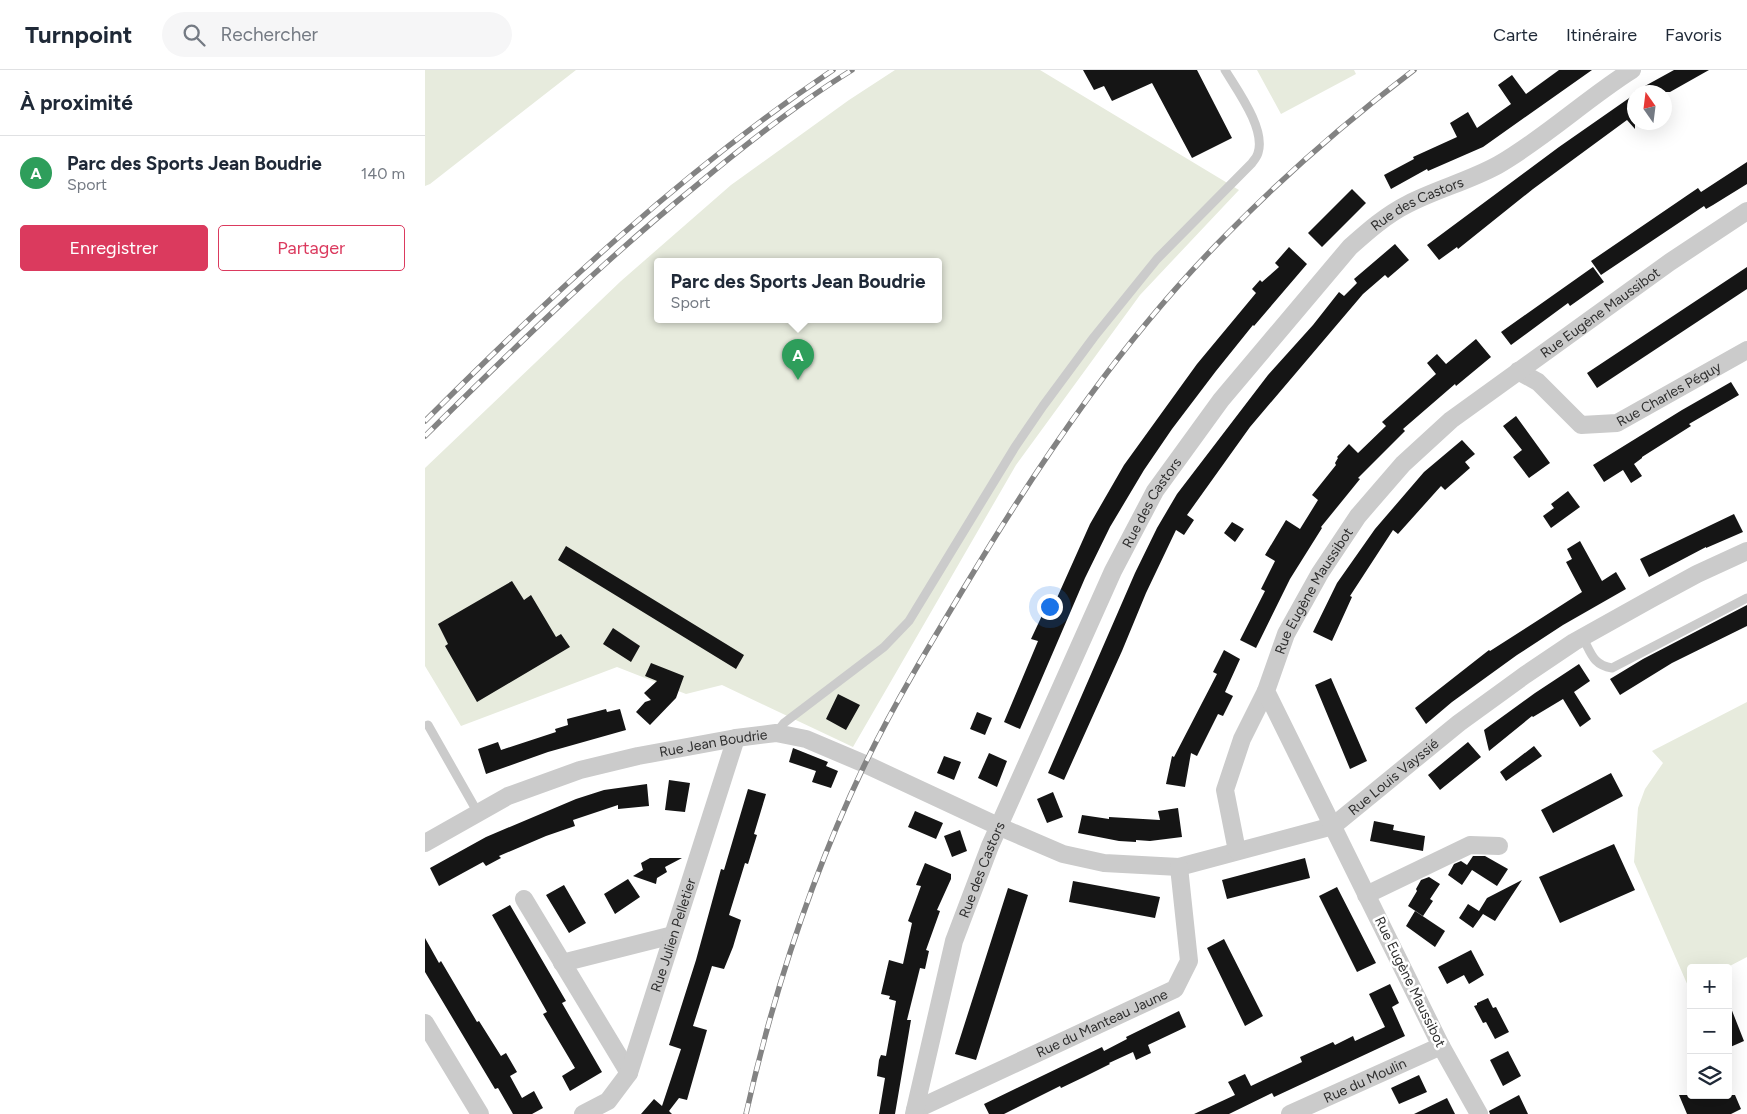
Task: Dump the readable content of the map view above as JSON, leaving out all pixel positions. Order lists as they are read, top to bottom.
{
  "streets": {
    "street": [
      "Rue des Castors",
      "Rue Eugène Maussibot",
      "Rue Charles Péguy",
      "Rue Jean Boudrie",
      "Rue Louis Vayssié",
      "Rue Julien Pelletier",
      "Rue du Manteau Jaune",
      "Rue du Moulin"
    ]
  },
  "crossings": [
    ["Rue des Castors", "Rue Jean Boudrie"],
    ["Rue des Castors", "Rue Louis Vayssié"],
    ["Rue des Castors", "Rue du Manteau Jaune"],
    ["Rue Eugène Maussibot", "Rue Charles Péguy"],
    ["Rue Eugène Maussibot", "Rue Louis Vayssié"],
    ["Rue Eugène Maussibot", "Rue du Moulin"],
    ["Rue Jean Boudrie", "Rue Louis Vayssié"],
    ["Rue Jean Boudrie", "Rue Julien Pelletier"],
    ["Rue Louis Vayssié", "Rue du Manteau Jaune"]
  ],
  "north": "top",
  "page": {
    "header": "Turnpoint",
    "search": "Rechercher",
    "nav": ["Carte", "Itinéraire", "Favoris"],
    "heading": "À proximité",
    "list": [
      {
        "mark": "A",
        "name": "Parc des Sports Jean Boudrie",
        "note": "Sport",
        "value": "140 m"
      }
    ],
    "buttons": ["Enregistrer", "Partager"],
    "popup": ["Parc des Sports Jean Boudrie", "Sport"],
    "pins": "A",
    "map_buttons": ["+", "−"]
  }
}
